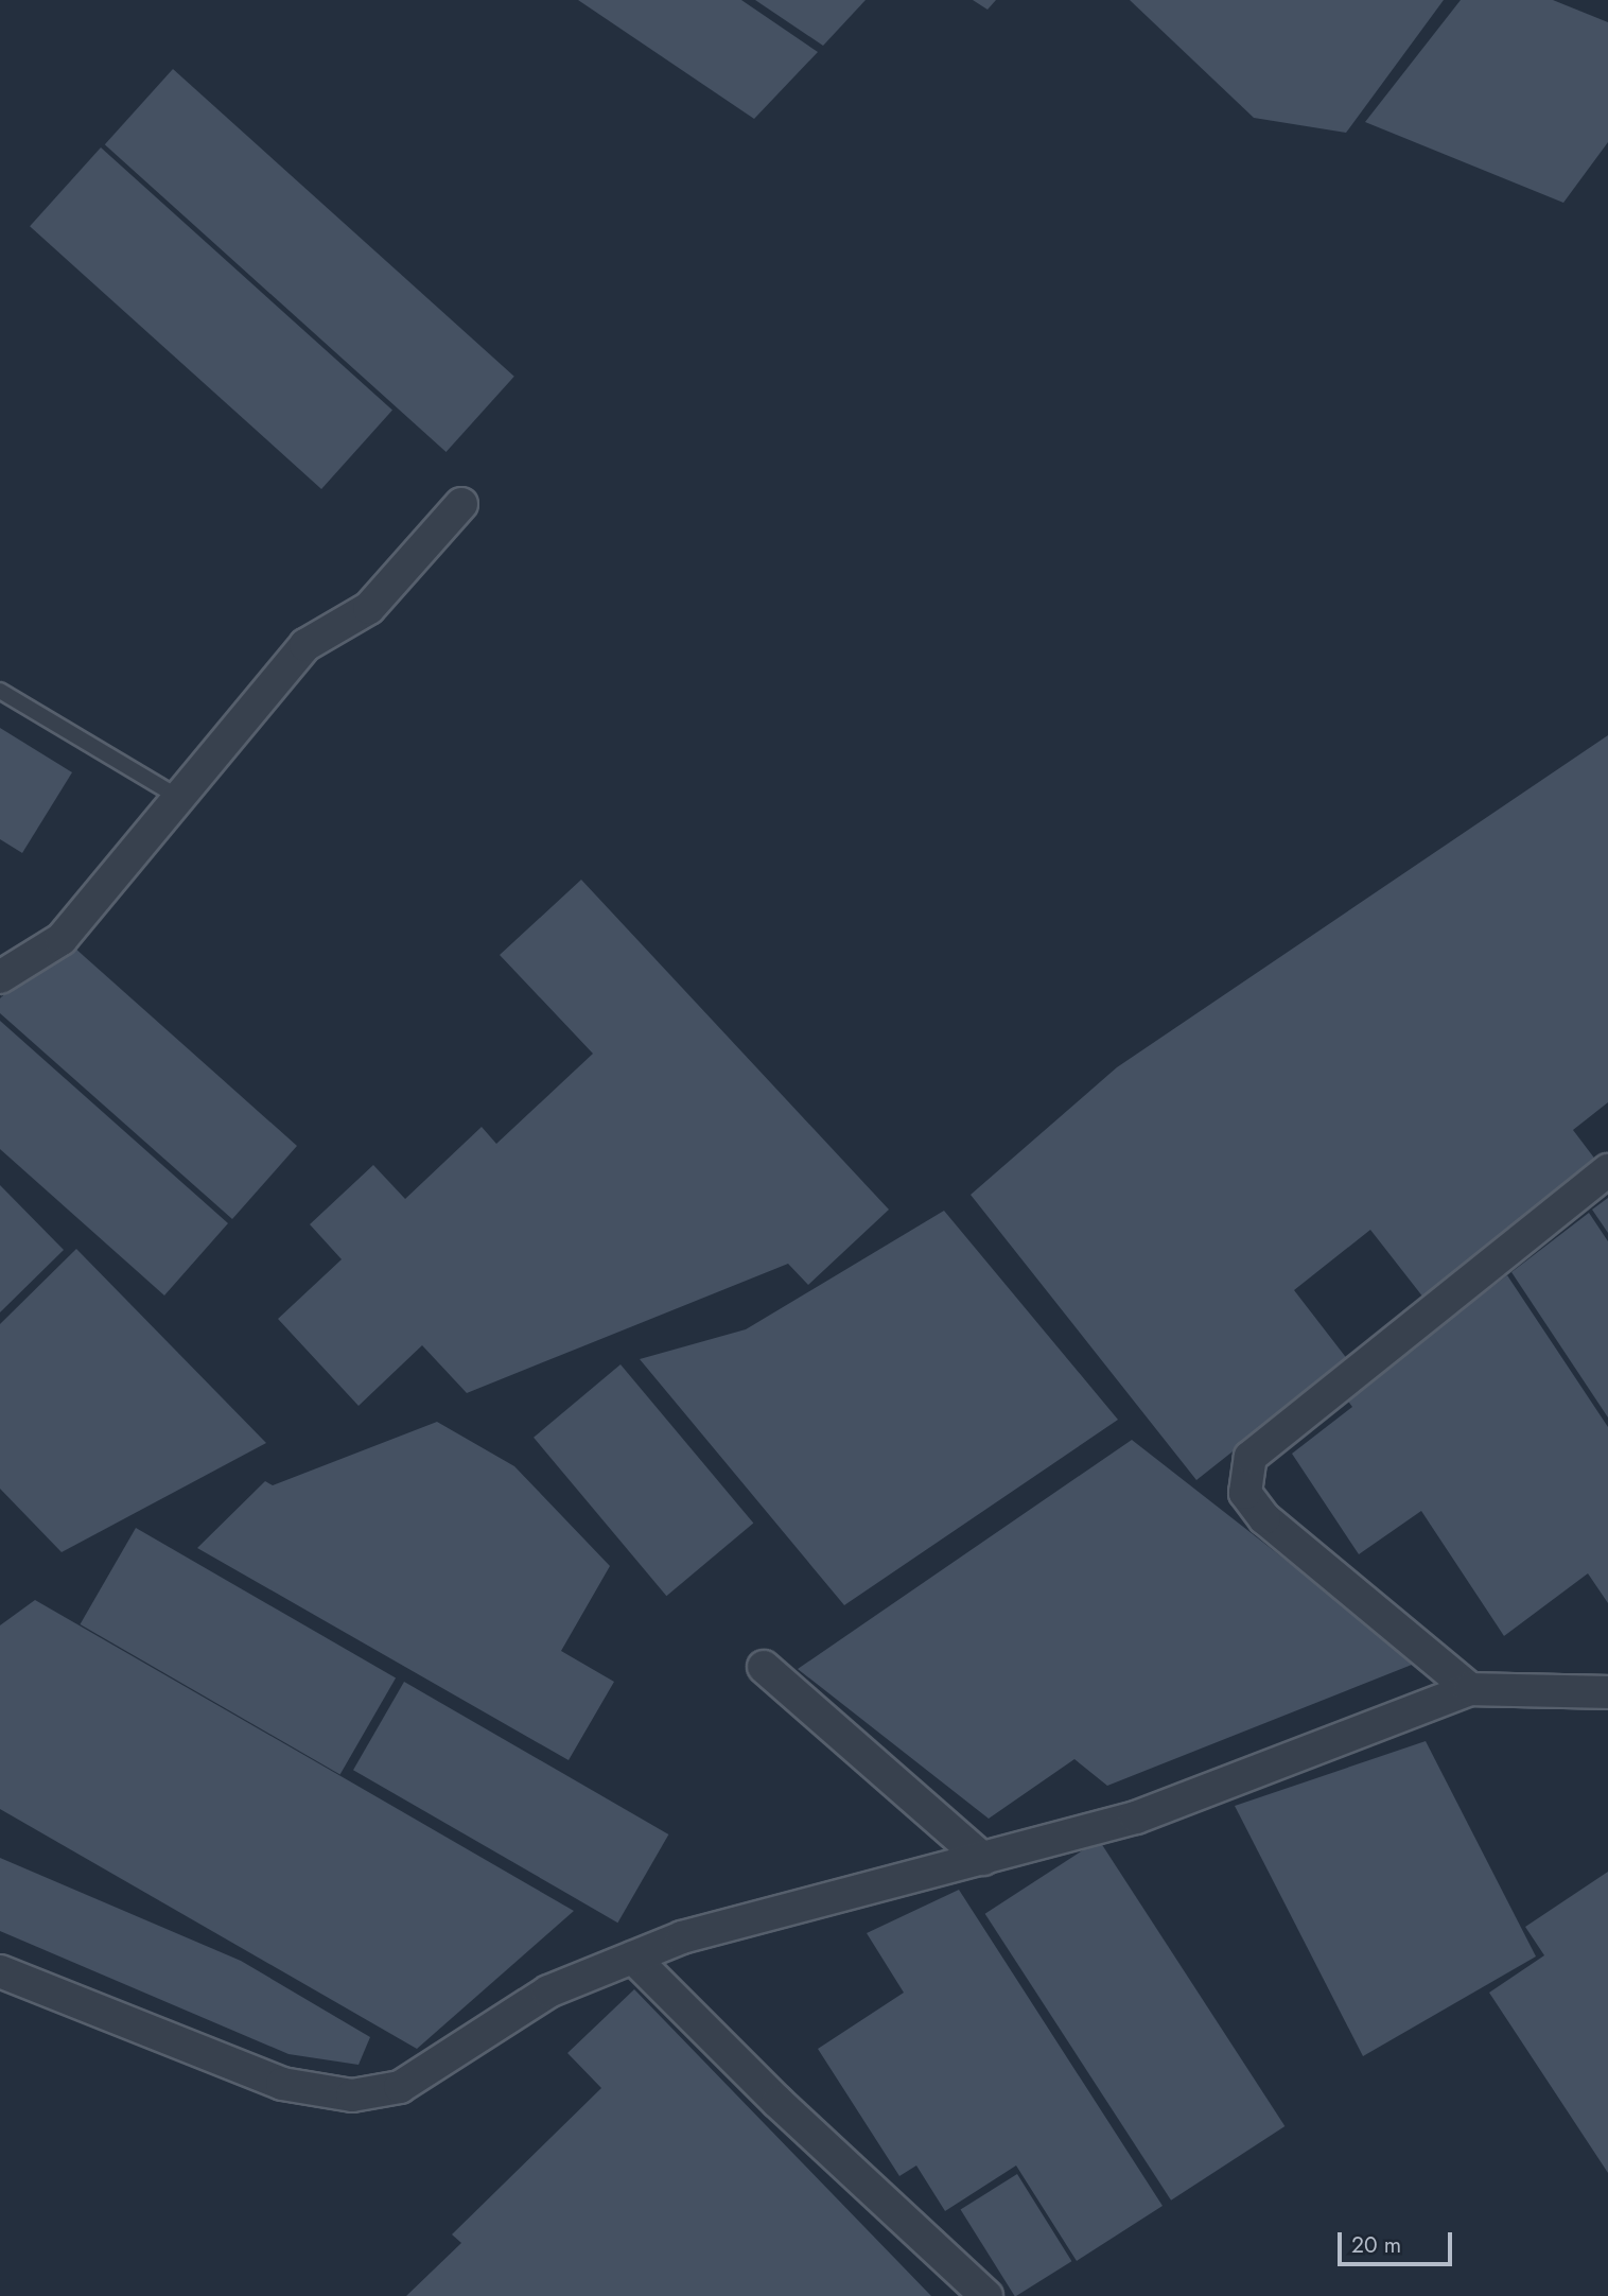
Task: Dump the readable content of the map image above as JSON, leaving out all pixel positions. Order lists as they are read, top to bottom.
{
  "scale_bar": "20 m"
}
